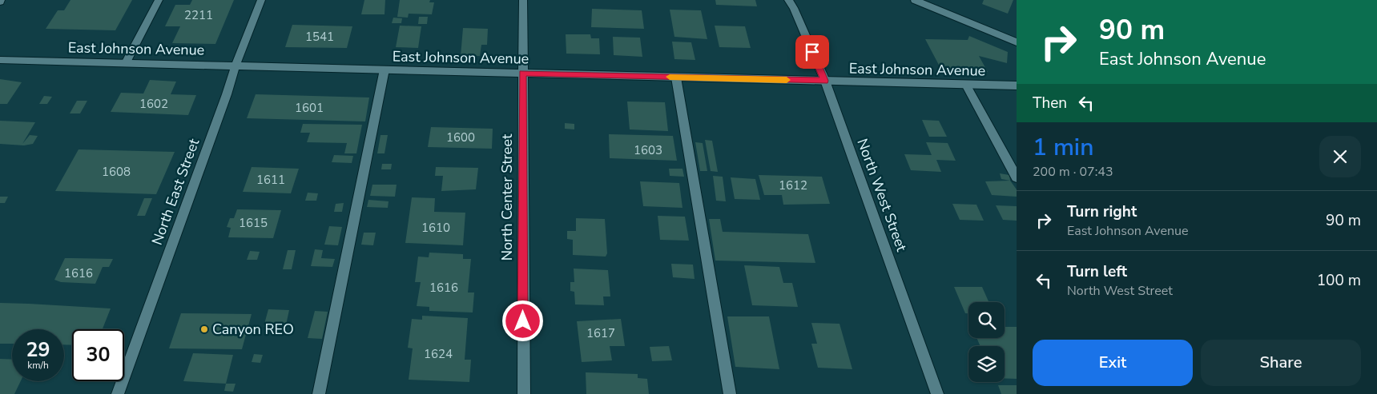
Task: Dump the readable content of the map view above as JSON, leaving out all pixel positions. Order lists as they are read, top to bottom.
{
  "streets": {
    "street": [
      "East Johnson Avenue",
      "North East Street",
      "North West Street",
      "North Center Street"
    ]
  },
  "crossings": [
    ["East Johnson Avenue", "North East Street"],
    ["East Johnson Avenue", "North West Street"],
    ["East Johnson Avenue", "North Center Street"]
  ],
  "places": ["Canyon REO"],
  "house_numbers": [
    "2211",
    "1541",
    "1602",
    "1601",
    "1600",
    "1603",
    "1608",
    "1611",
    "1612",
    "1615",
    "1610",
    "1616",
    "1616",
    "1617",
    "1624"
  ],
  "page": {
    "turn": ["90 m", "East Johnson Avenue"],
    "then": "Then",
    "heading": ["1 min", "200 m · 07:43"],
    "list": [
      {
        "name": "Turn right",
        "note": "East Johnson Avenue",
        "value": "90 m"
      },
      {
        "name": "Turn left",
        "note": "North West Street",
        "value": "100 m"
      }
    ],
    "speed": "29 km/h",
    "limit": "30",
    "buttons": ["Exit", "Share"]
  }
}
